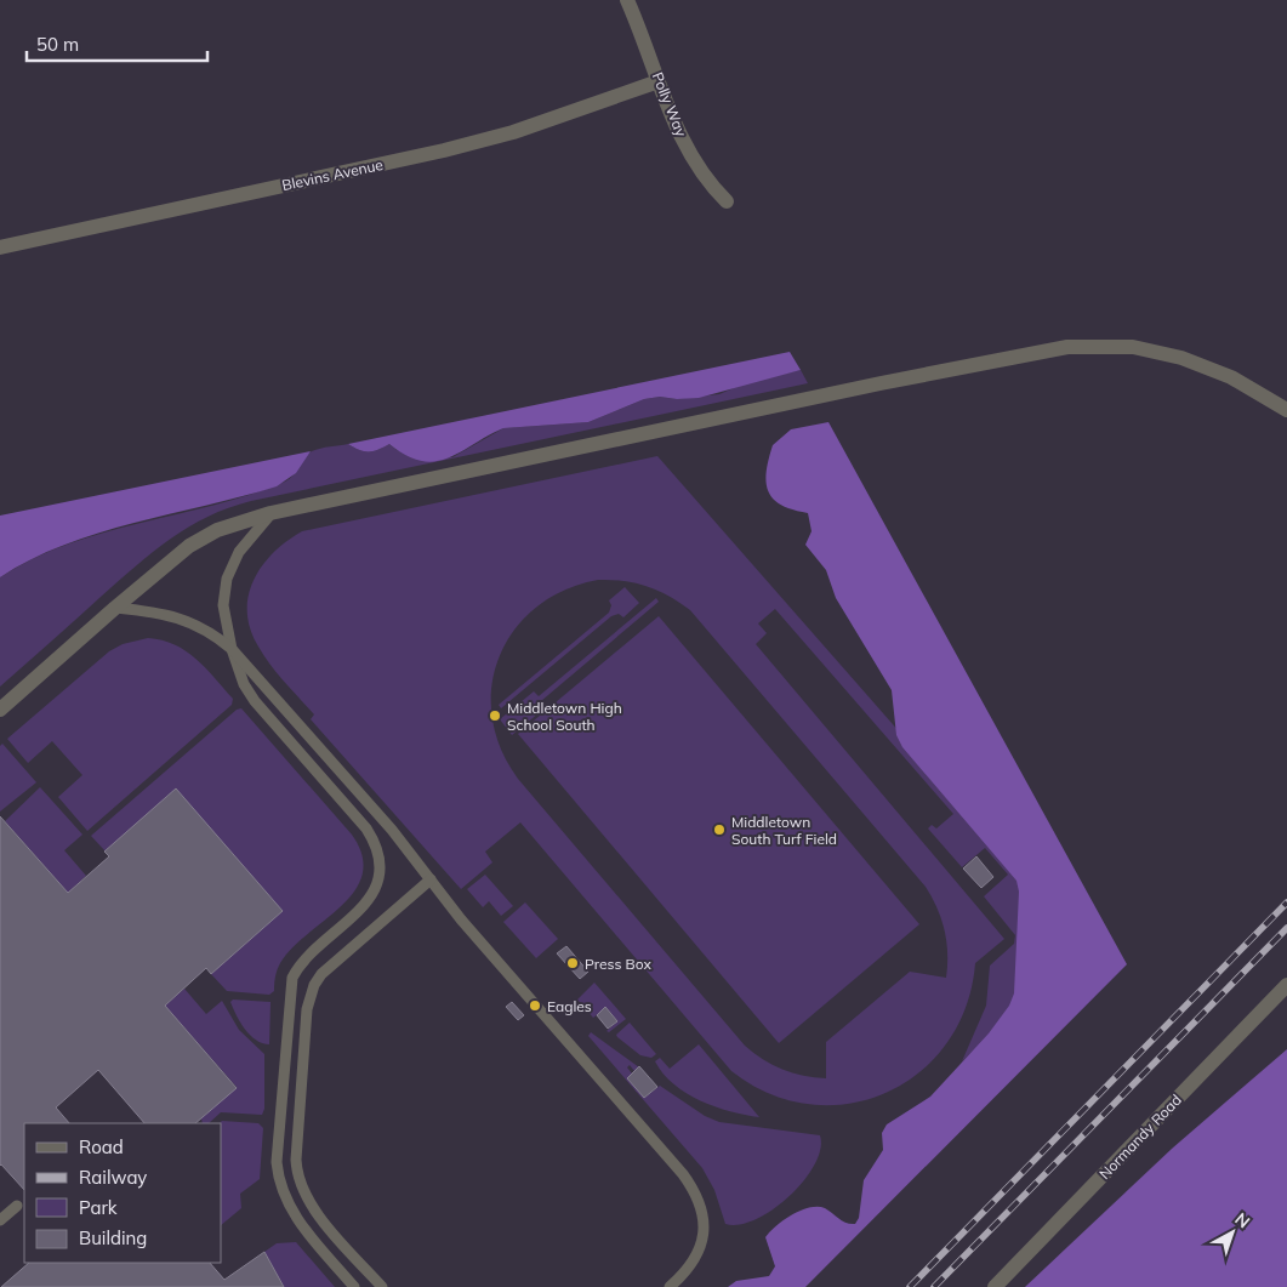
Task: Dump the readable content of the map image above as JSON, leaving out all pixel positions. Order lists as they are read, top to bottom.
{
  "streets": {
    "street": ["Polly Way", "Blevins Avenue", "Normandy Road"]
  },
  "crossings": [
    ["Polly Way", "Blevins Avenue"]
  ],
  "places": [
    "Middletown High School South",
    "Middletown South Turf Field",
    "Press Box",
    "Eagles"
  ],
  "legend": [
    "Road",
    "Railway",
    "Park",
    "Building"
  ],
  "scale_bar": "50 m",
  "north": "top right"
}
